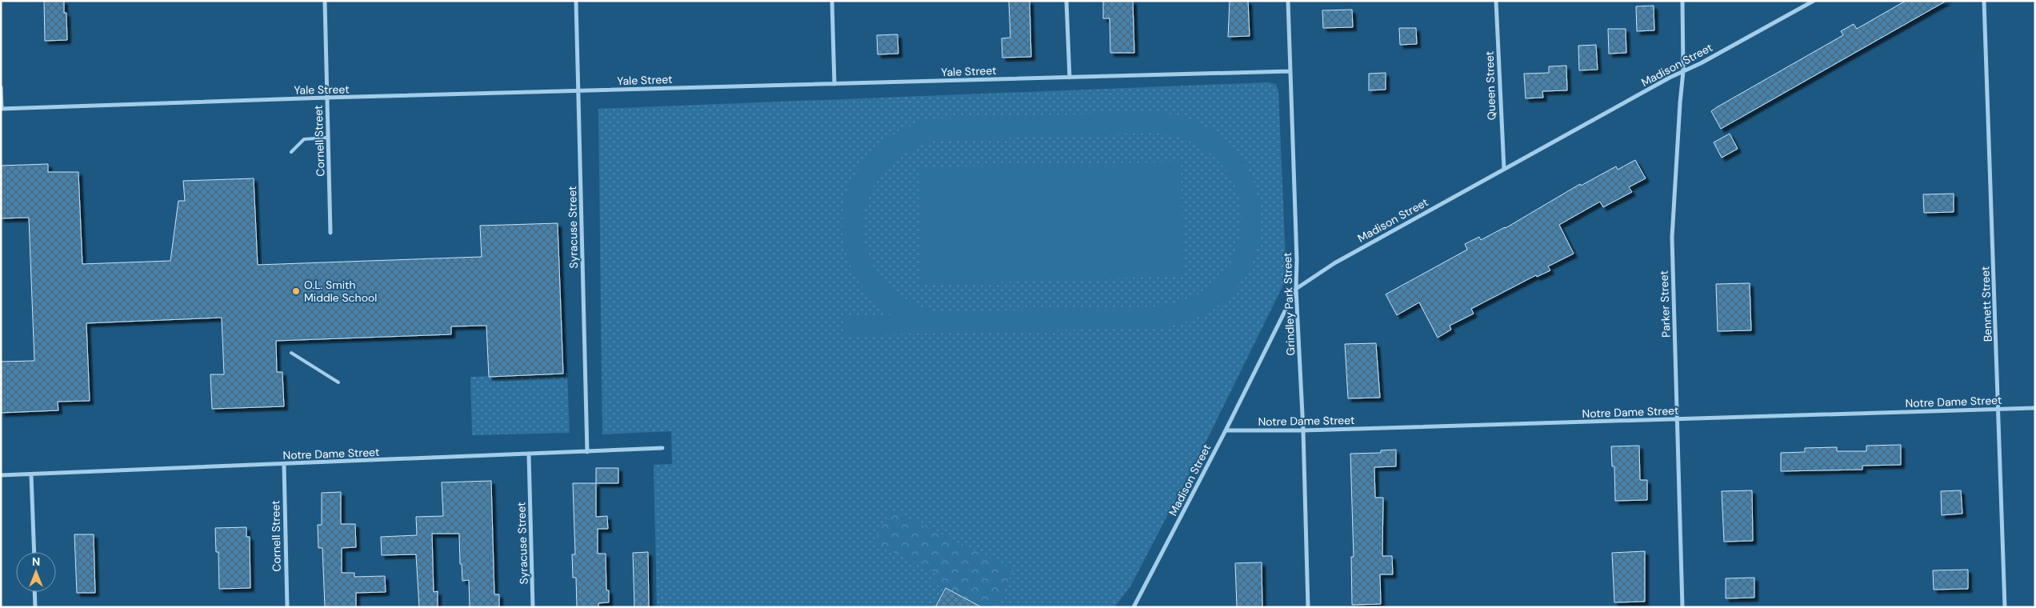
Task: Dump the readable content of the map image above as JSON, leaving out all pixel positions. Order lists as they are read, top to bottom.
{
  "streets": {
    "street": [
      "Madison Street",
      "Yale Street",
      "Queen Street",
      "Cornell Street",
      "Syracuse Street",
      "Grindley Park Street",
      "Parker Street",
      "Bennett Street",
      "Notre Dame Street"
    ]
  },
  "crossings": [
    ["Madison Street", "Queen Street"],
    ["Madison Street", "Grindley Park Street"],
    ["Madison Street", "Parker Street"],
    ["Madison Street", "Notre Dame Street"],
    ["Yale Street", "Cornell Street"],
    ["Yale Street", "Syracuse Street"],
    ["Yale Street", "Grindley Park Street"],
    ["Cornell Street", "Notre Dame Street"],
    ["Syracuse Street", "Notre Dame Street"],
    ["Grindley Park Street", "Notre Dame Street"],
    ["Parker Street", "Notre Dame Street"],
    ["Bennett Street", "Notre Dame Street"]
  ],
  "places": ["O.L. Smith Middle School"],
  "north": "top"
}
